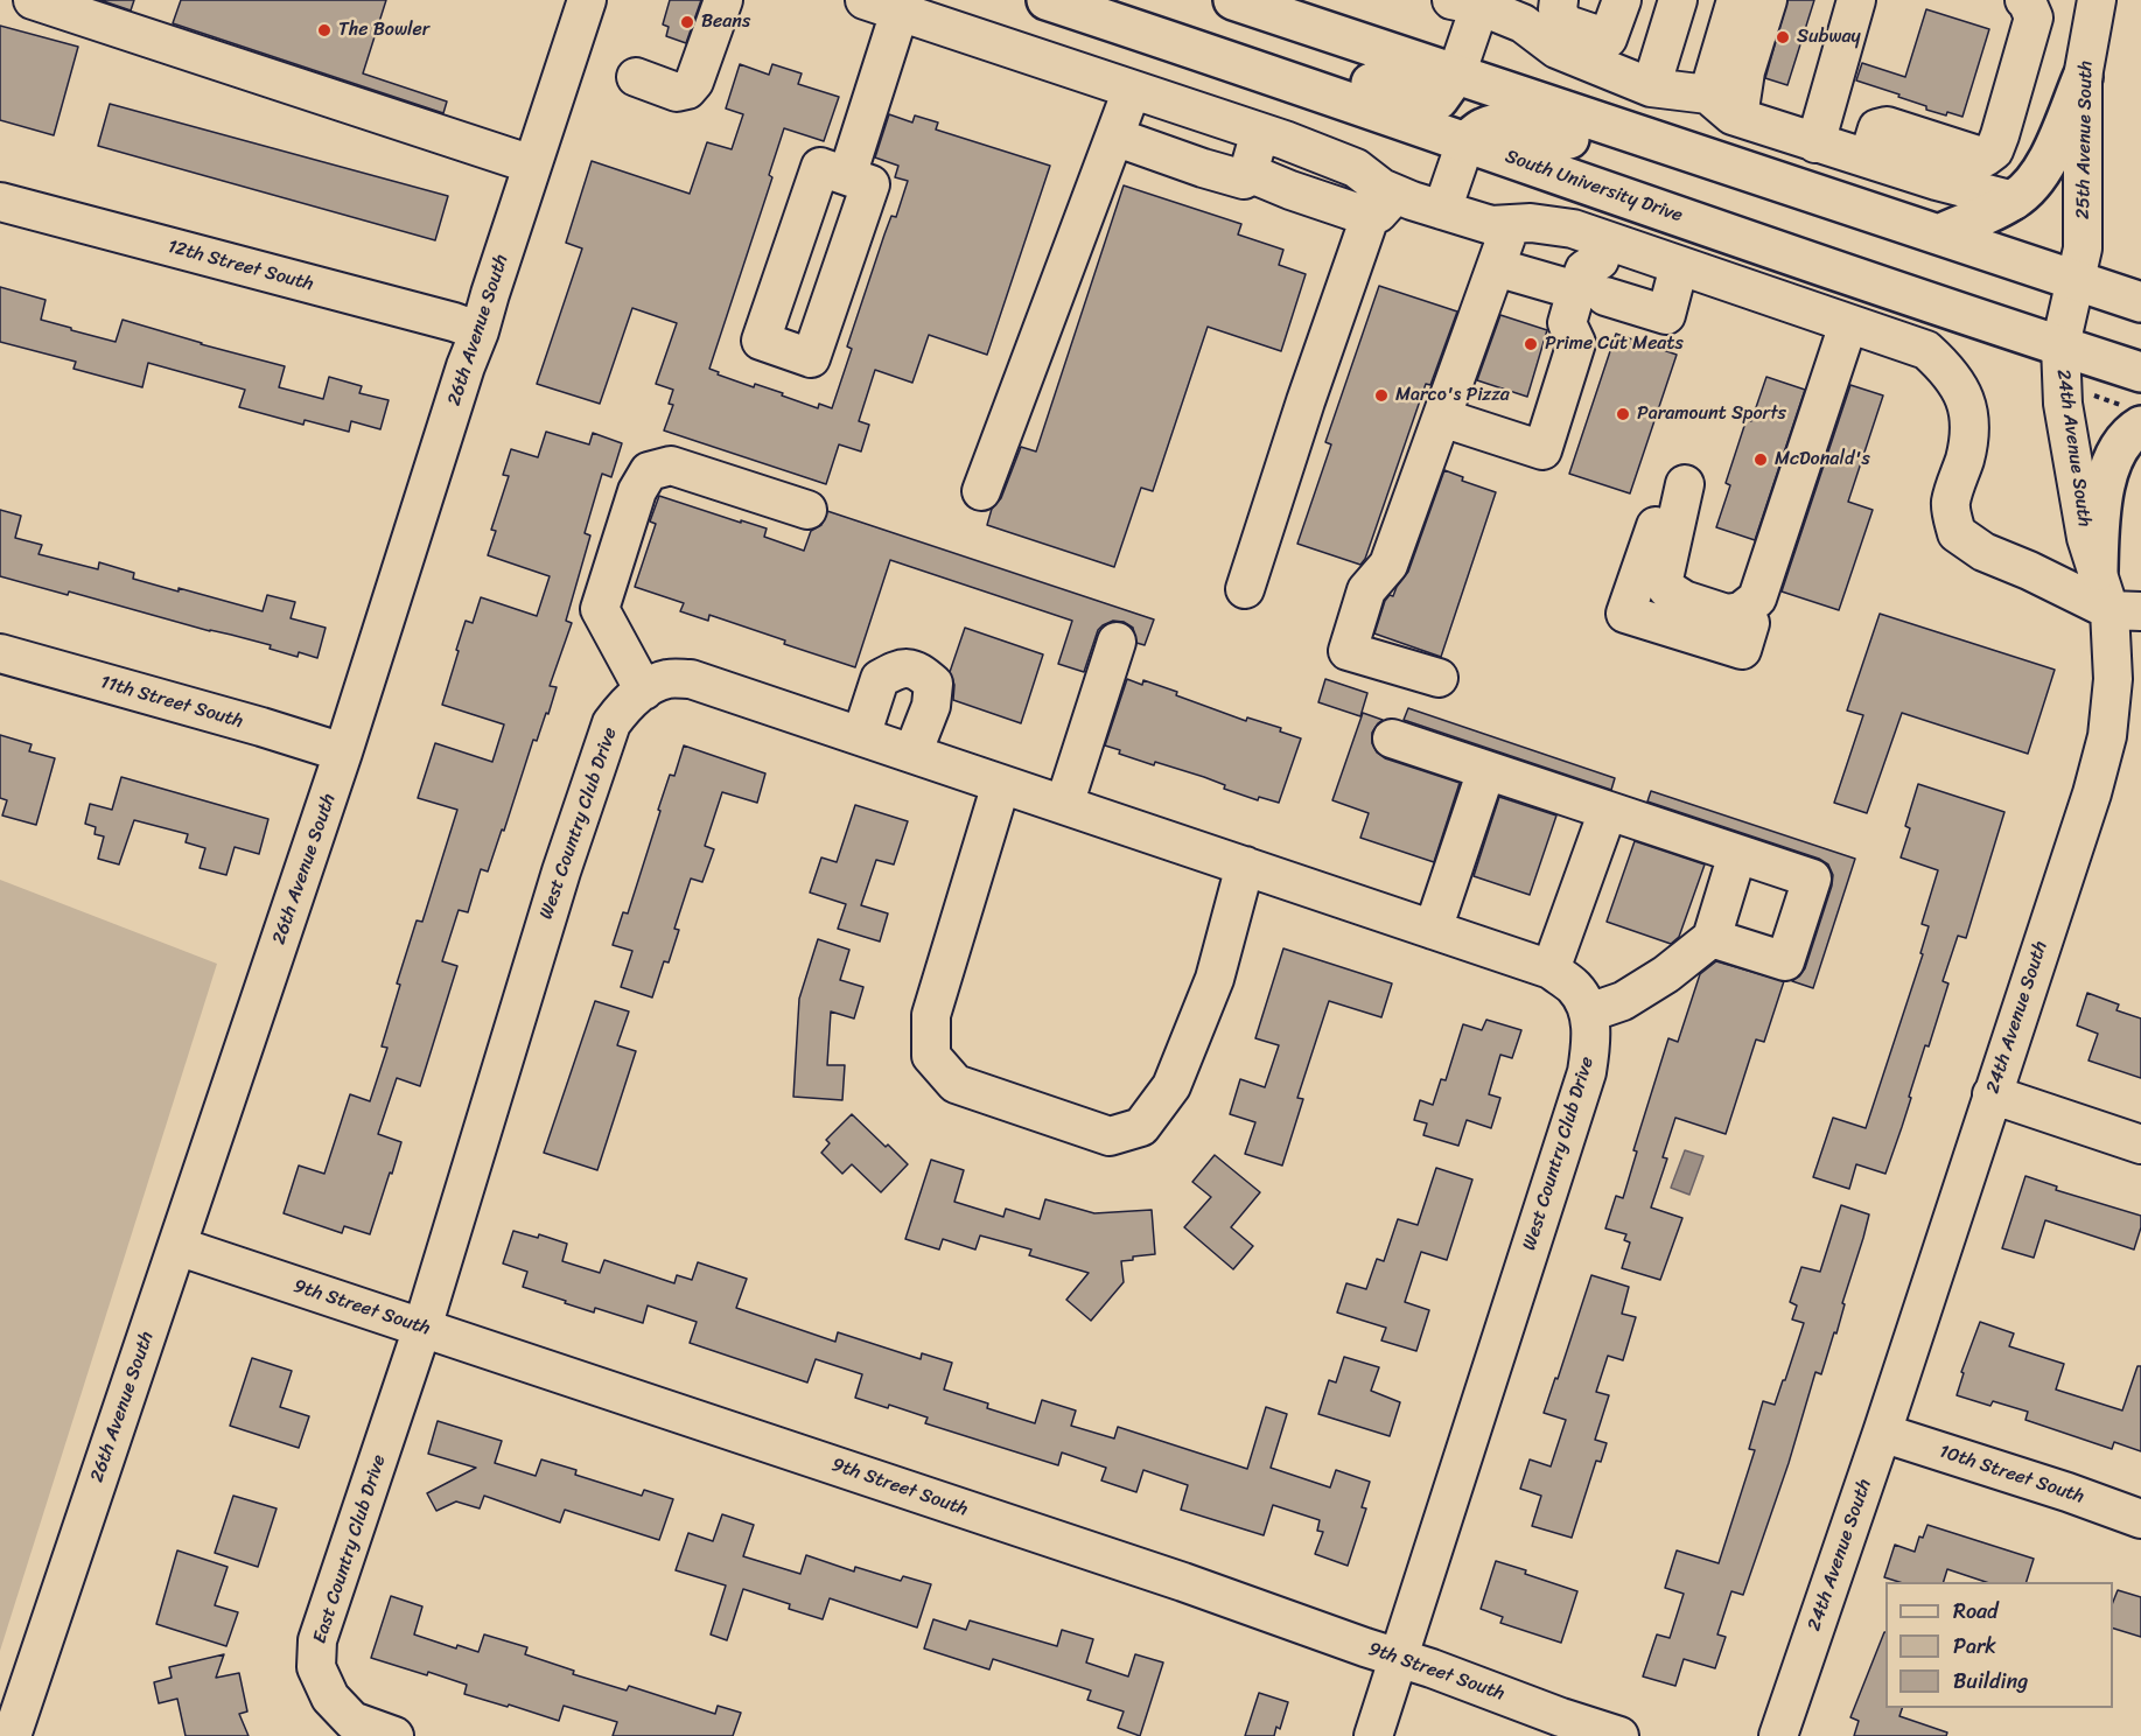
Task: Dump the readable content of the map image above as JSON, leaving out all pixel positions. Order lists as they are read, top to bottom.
{
  "streets": {
    "main road": ["South University Drive"],
    "street": [
      "25th Avenue South",
      "12th Street South",
      "26th Avenue South",
      "24th Avenue South",
      "11th Street South",
      "West Country Club Drive",
      "9th Street South",
      "10th Street South",
      "East Country Club Drive"
    ]
  },
  "crossings": [
    ["25th Avenue South", "24th Avenue South"],
    ["South University Drive", "24th Avenue South"],
    ["12th Street South", "26th Avenue South"],
    ["26th Avenue South", "11th Street South"],
    ["26th Avenue South", "9th Street South"],
    ["24th Avenue South", "10th Street South"],
    ["West Country Club Drive", "9th Street South"],
    ["West Country Club Drive", "East Country Club Drive"],
    ["9th Street South", "East Country Club Drive"]
  ],
  "places": [
    "Beans",
    "The Bowler",
    "Subway",
    "Prime Cut Meats",
    "Marco's Pizza",
    "Paramount Sports",
    "McDonald's"
  ],
  "legend": ["Road", "Park", "Building"]
}
